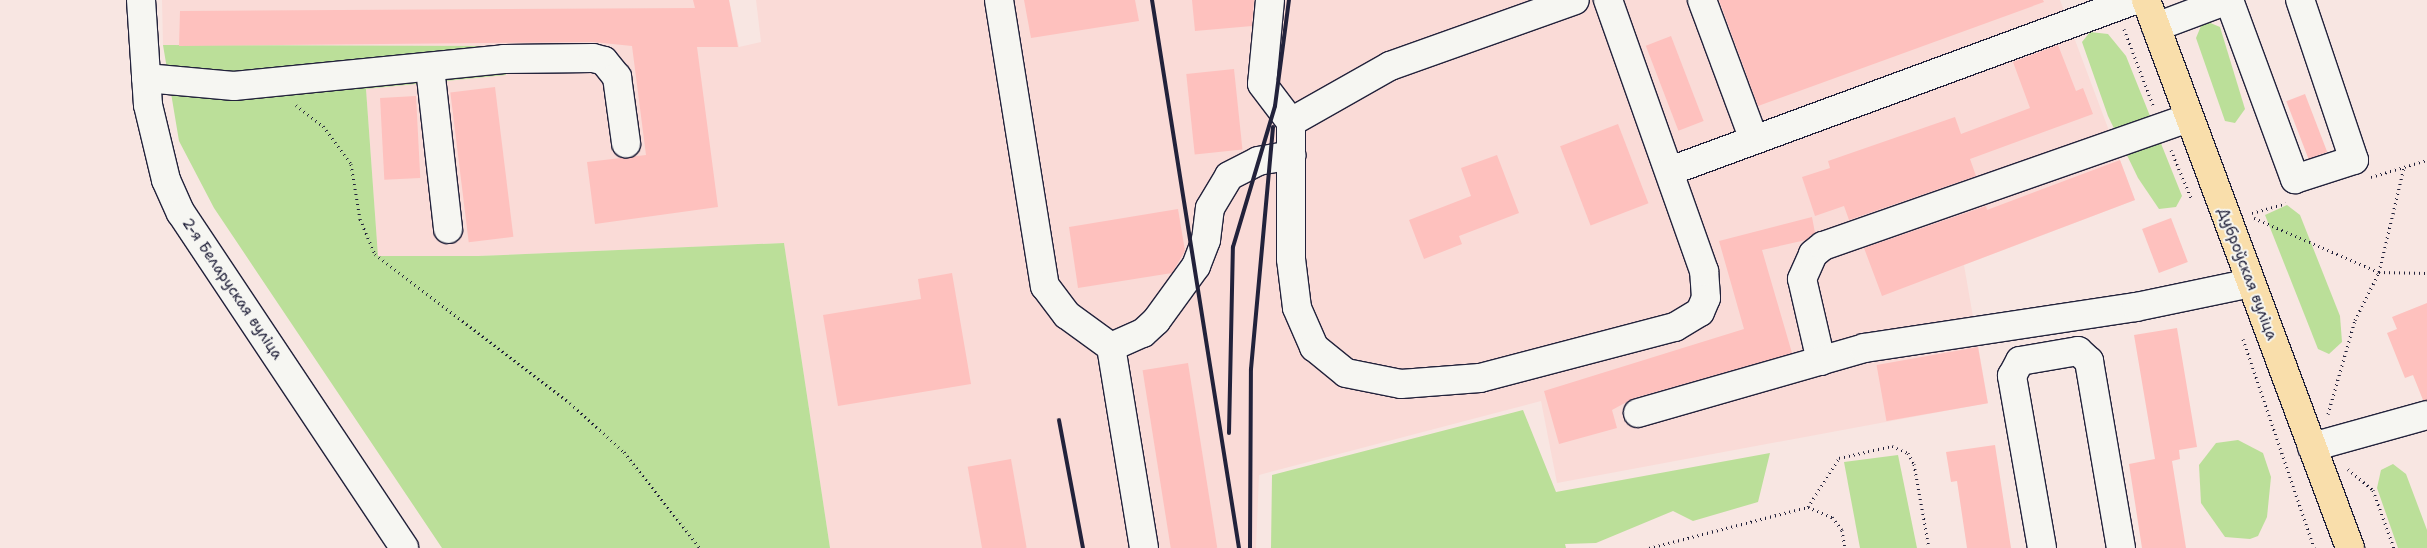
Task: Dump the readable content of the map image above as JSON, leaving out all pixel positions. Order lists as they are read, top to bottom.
{
  "streets": {
    "main road": ["Дуброўская вуліца"],
    "street": ["2-я Беларуская вуліца"]
  }
}
